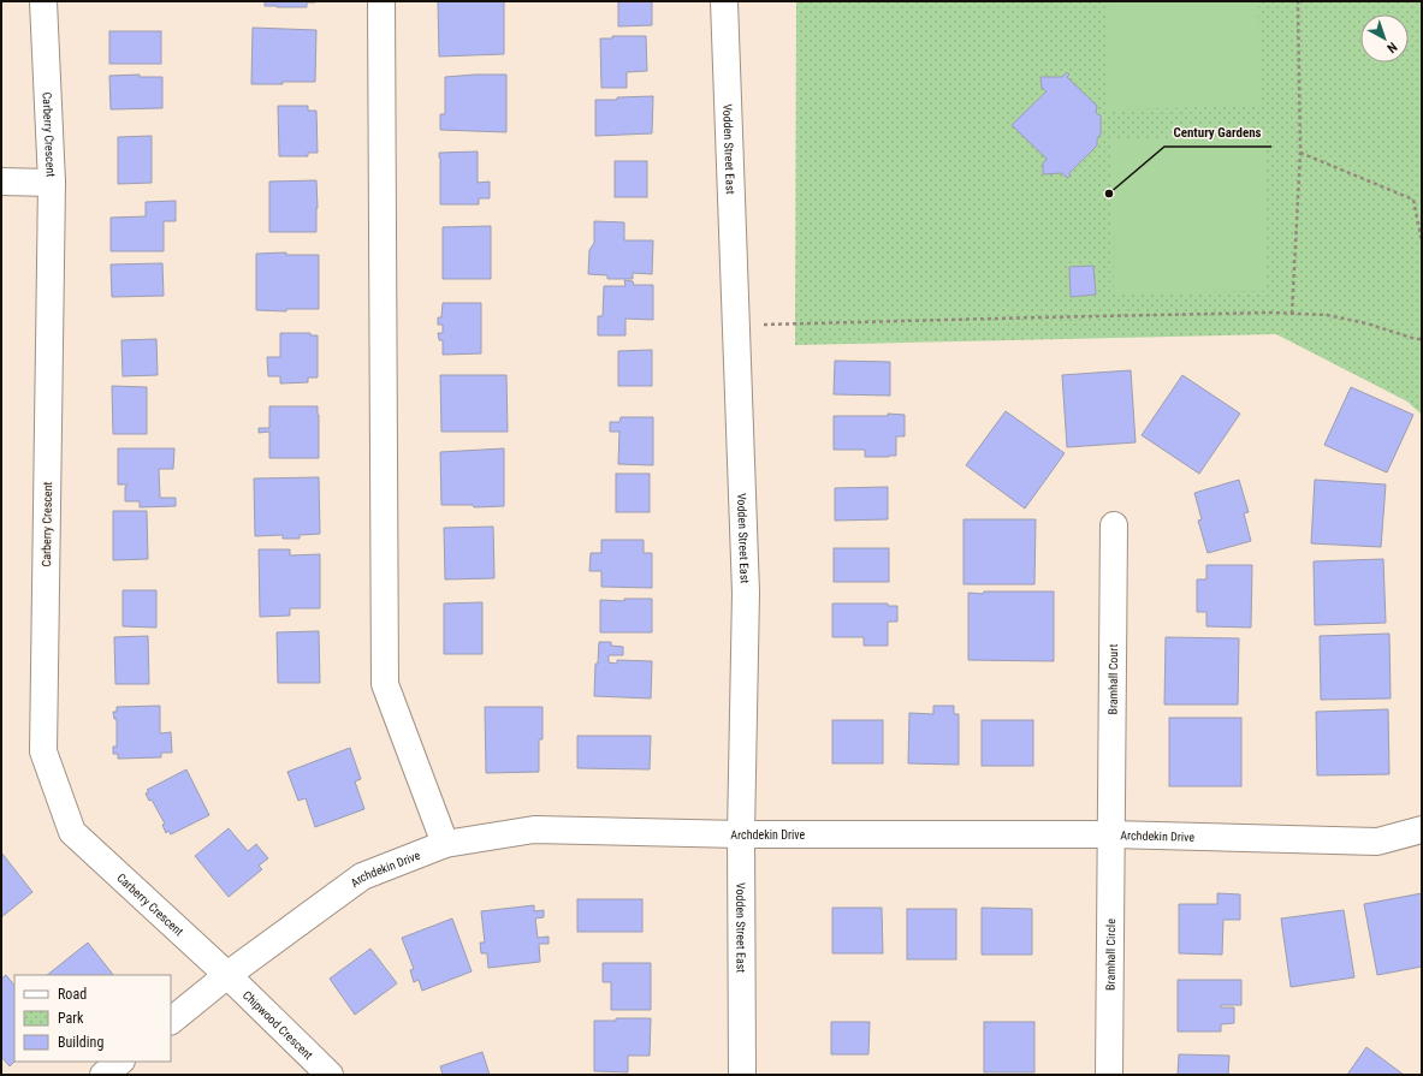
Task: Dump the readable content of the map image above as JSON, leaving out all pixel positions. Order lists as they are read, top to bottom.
{
  "streets": {
    "street": [
      "Carberry Crescent",
      "Vodden Street East",
      "Bramhall Court",
      "Archdekin Drive",
      "Bramhall Circle",
      "Chipwood Crescent"
    ]
  },
  "crossings": [
    ["Carberry Crescent", "Archdekin Drive"],
    ["Carberry Crescent", "Chipwood Crescent"],
    ["Vodden Street East", "Archdekin Drive"],
    ["Bramhall Court", "Archdekin Drive"],
    ["Bramhall Court", "Bramhall Circle"],
    ["Archdekin Drive", "Bramhall Circle"],
    ["Archdekin Drive", "Chipwood Crescent"]
  ],
  "places": ["Century Gardens"],
  "legend": ["Road", "Park", "Building"],
  "north": "bottom right"
}
